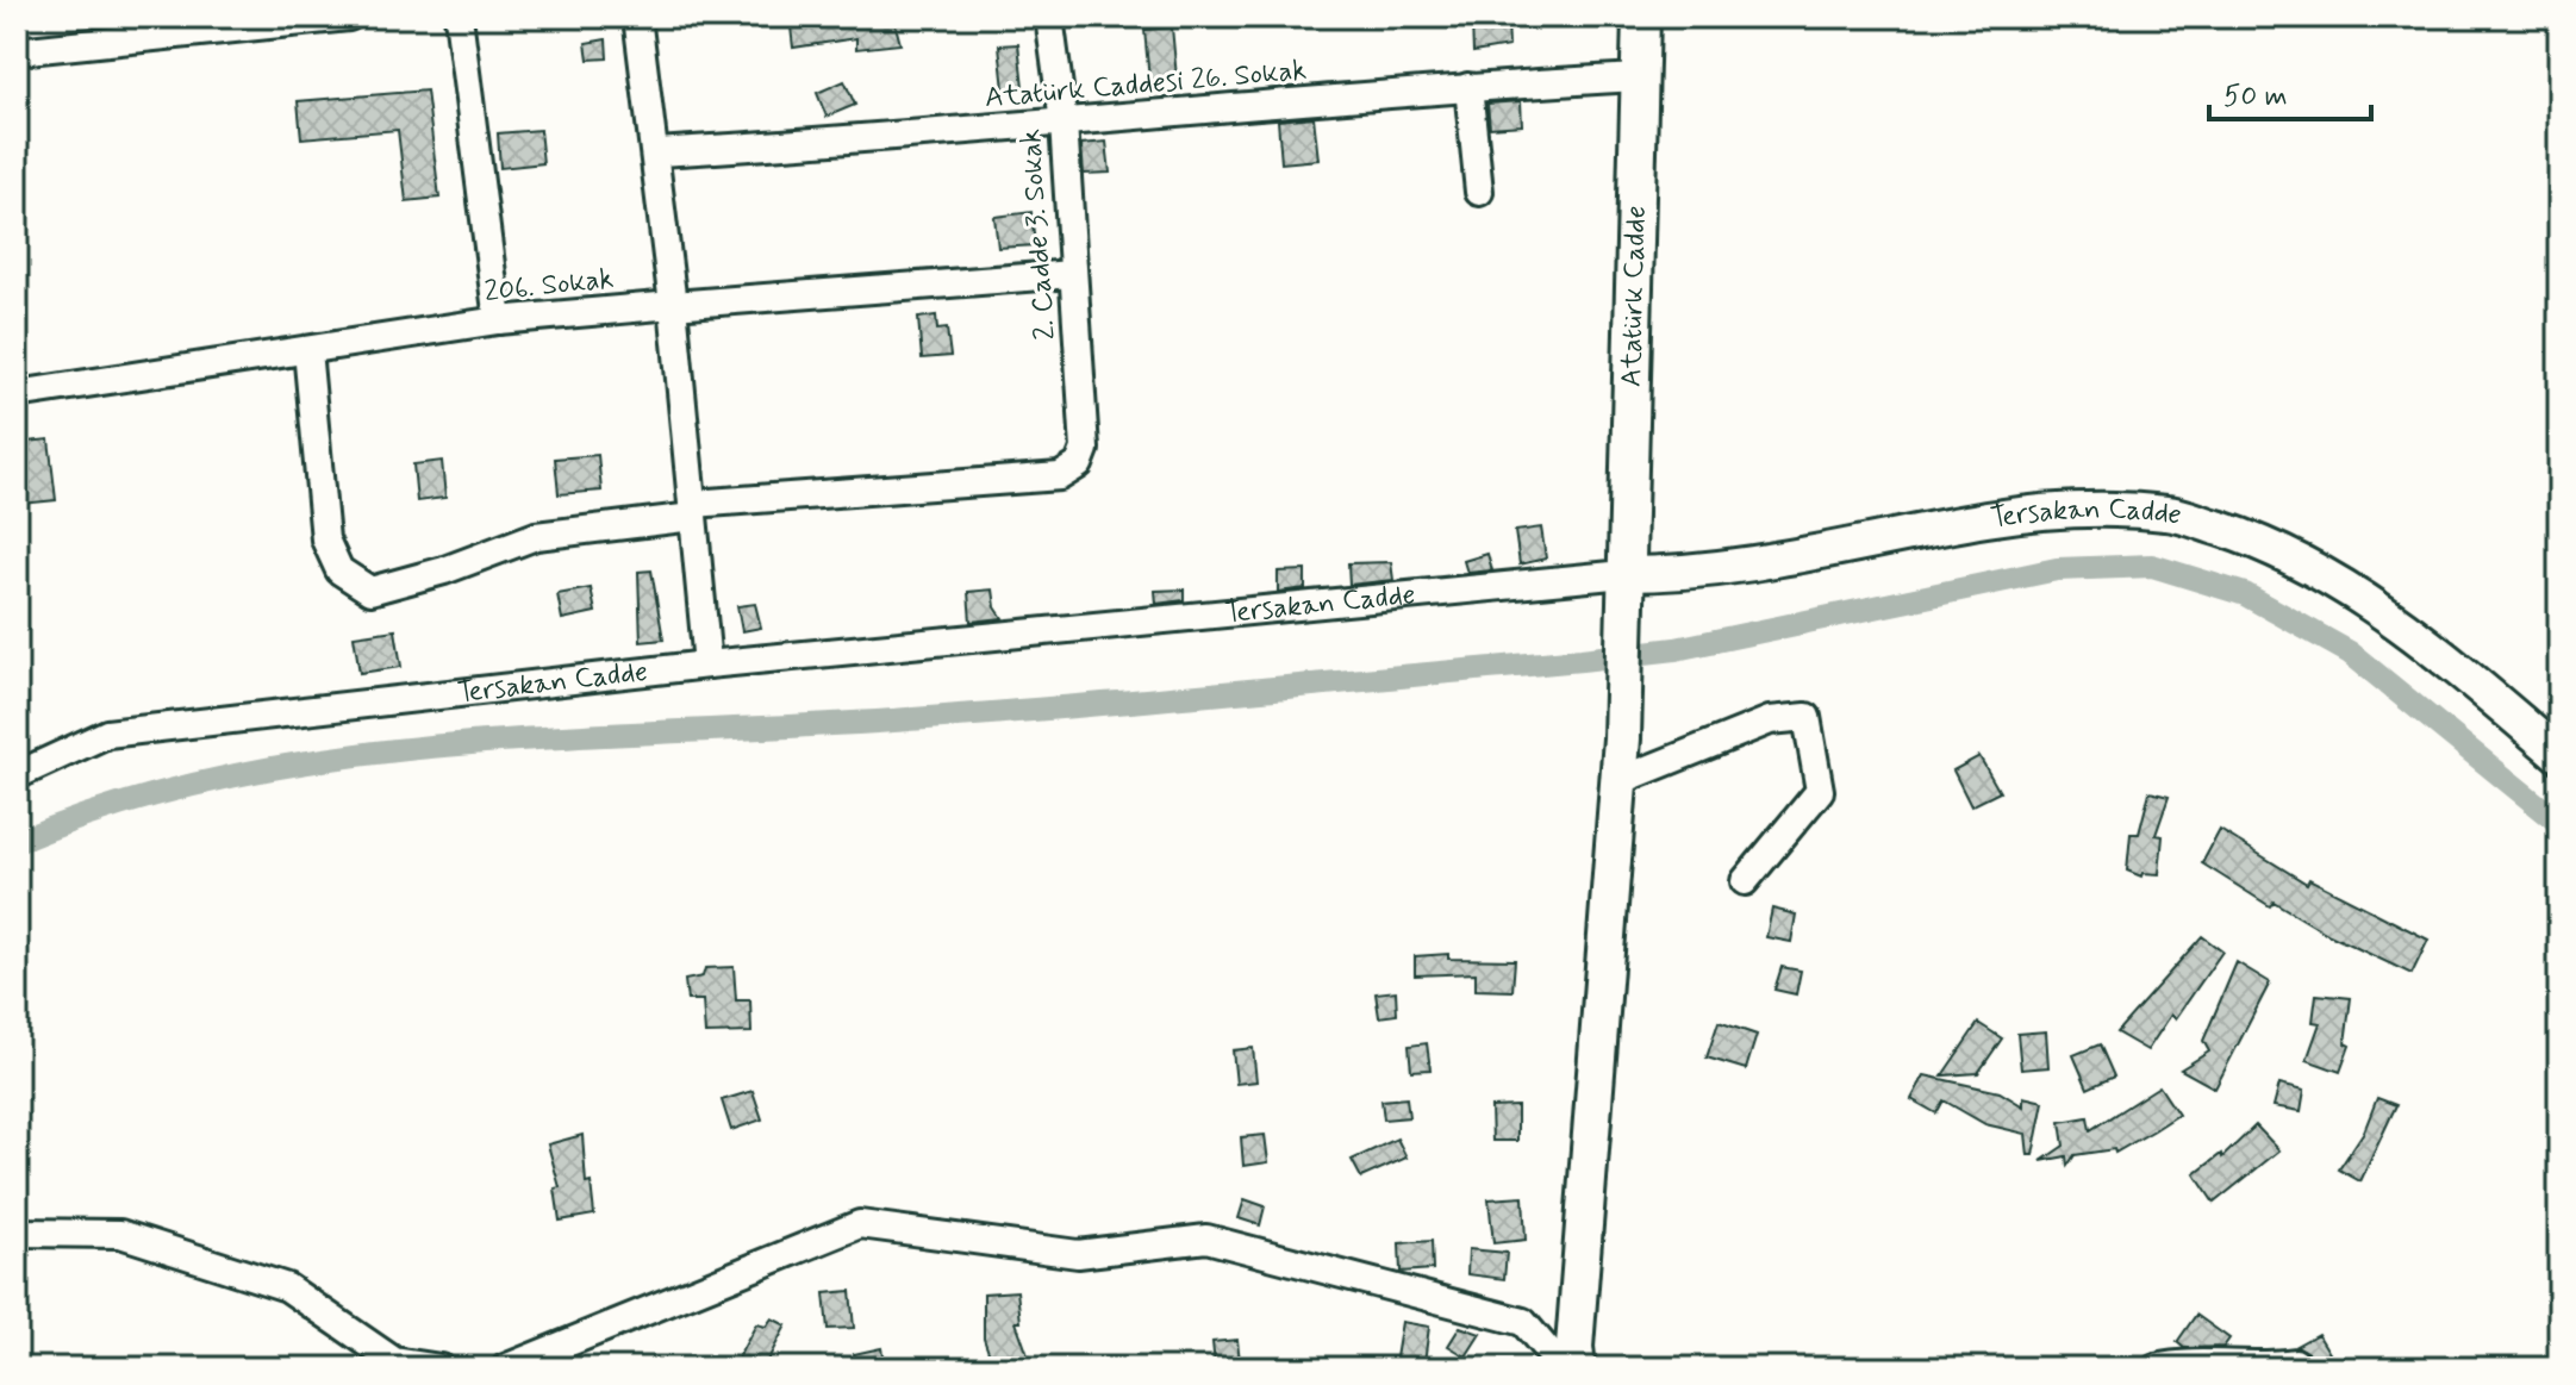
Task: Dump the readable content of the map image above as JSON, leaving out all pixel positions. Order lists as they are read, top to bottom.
{
  "streets": {
    "main road": ["Atatürk Cadde"],
    "street": [
      "Atatürk Caddesi 26. Sokak",
      "2. Cadde 3. Sokak",
      "206. Sokak",
      "Tersakan Cadde"
    ]
  },
  "crossings": [
    ["Atatürk Caddesi 26. Sokak", "2. Cadde 3. Sokak"],
    ["Atatürk Caddesi 26. Sokak", "Atatürk Cadde"],
    ["2. Cadde 3. Sokak", "206. Sokak"],
    ["Atatürk Cadde", "Tersakan Cadde"]
  ],
  "scale_bar": "50 m"
}
